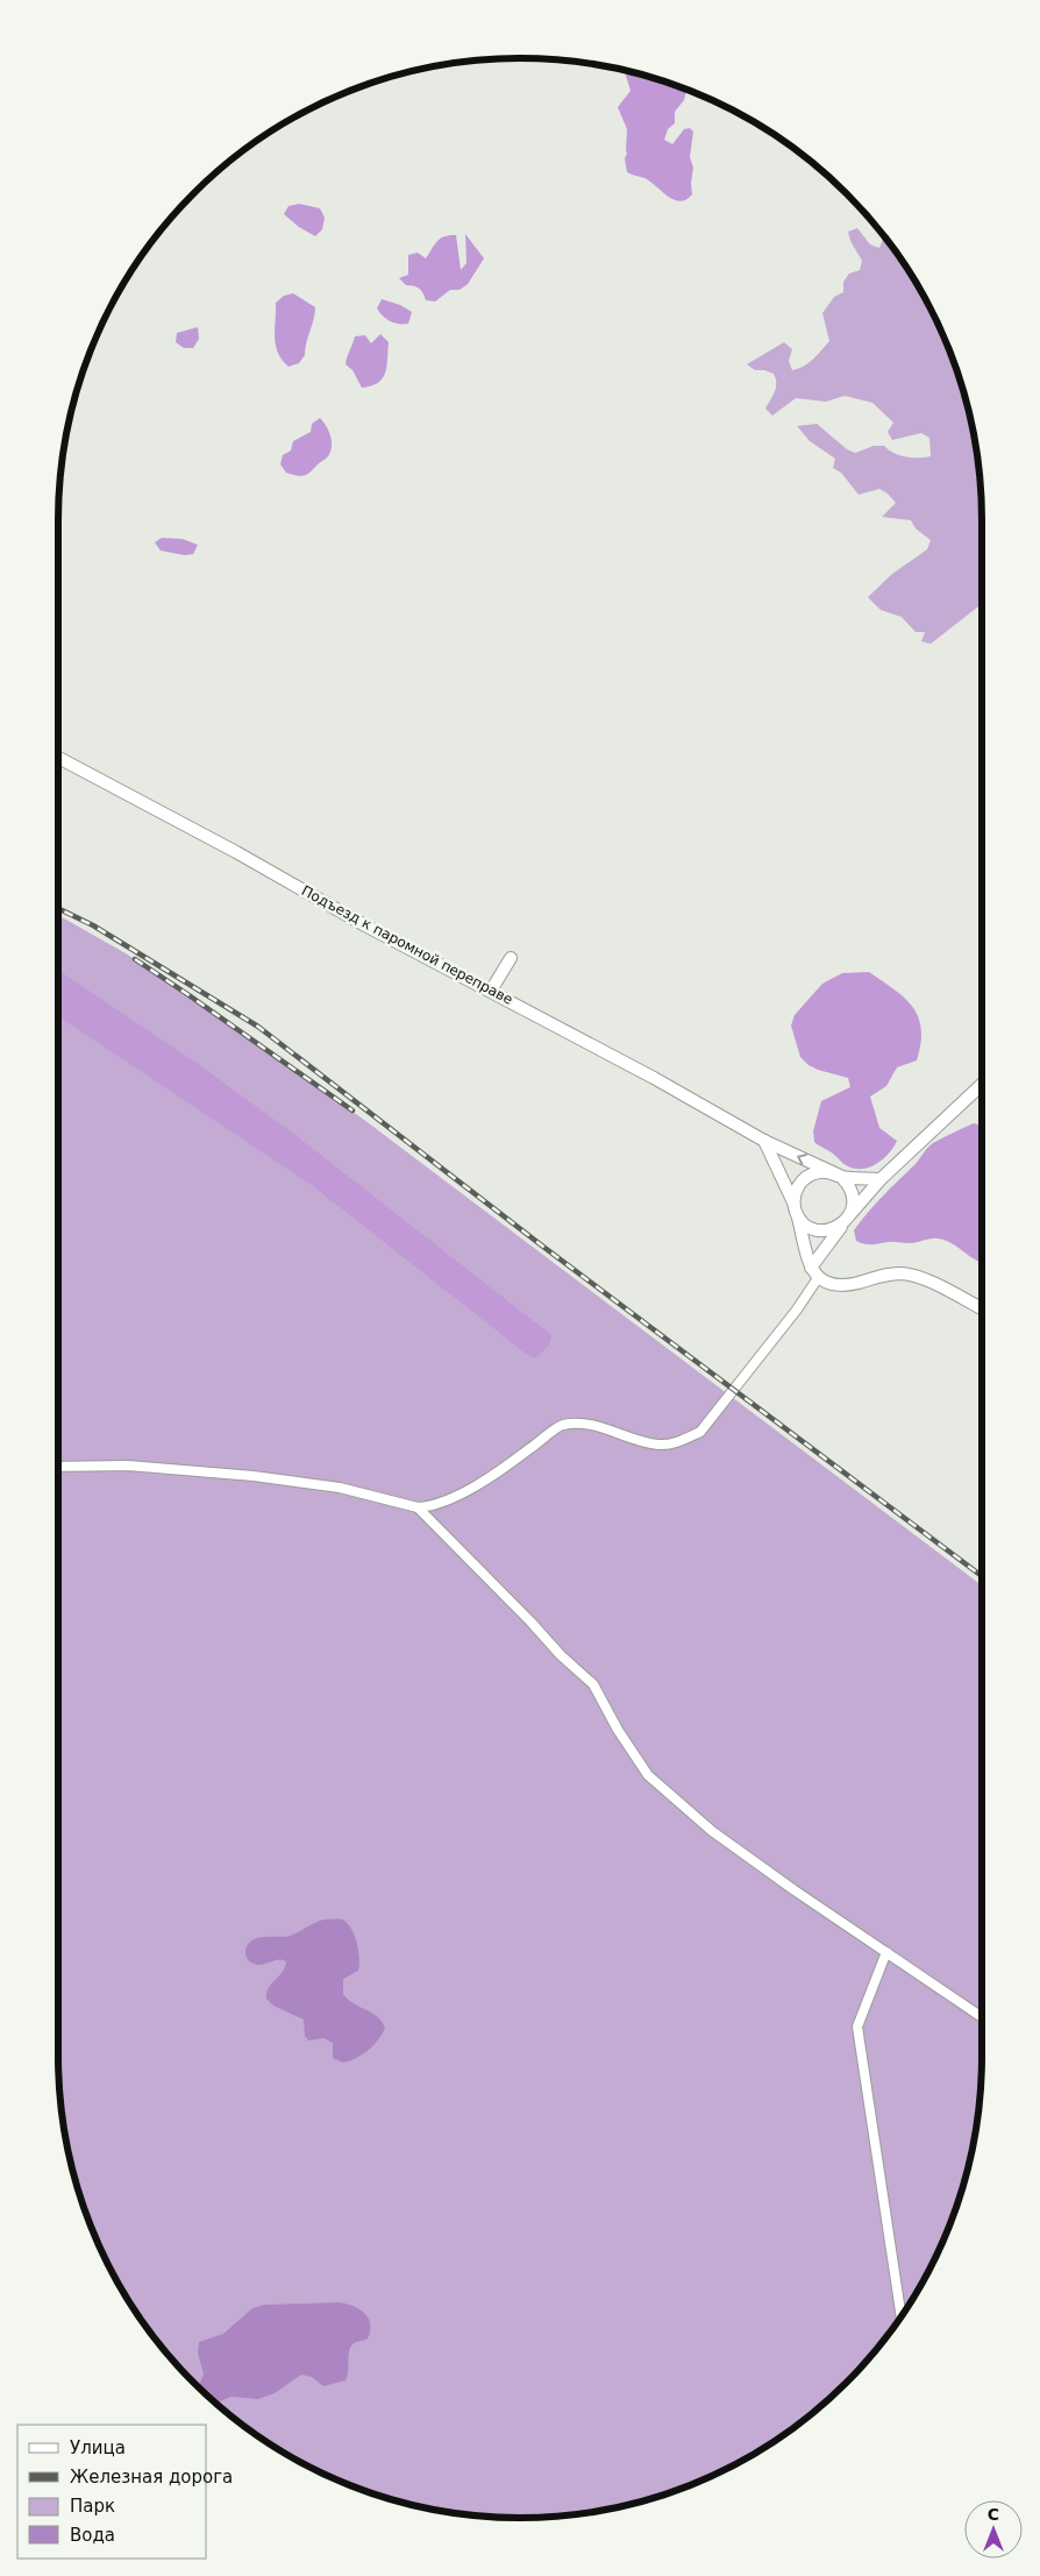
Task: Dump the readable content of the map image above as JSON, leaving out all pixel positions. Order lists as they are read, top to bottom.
{
  "streets": {
    "street": ["Подъезд к паромной переправе"]
  },
  "legend": [
    "Улица",
    "Железная дорога",
    "Парк",
    "Вода"
  ],
  "north": "top"
}
